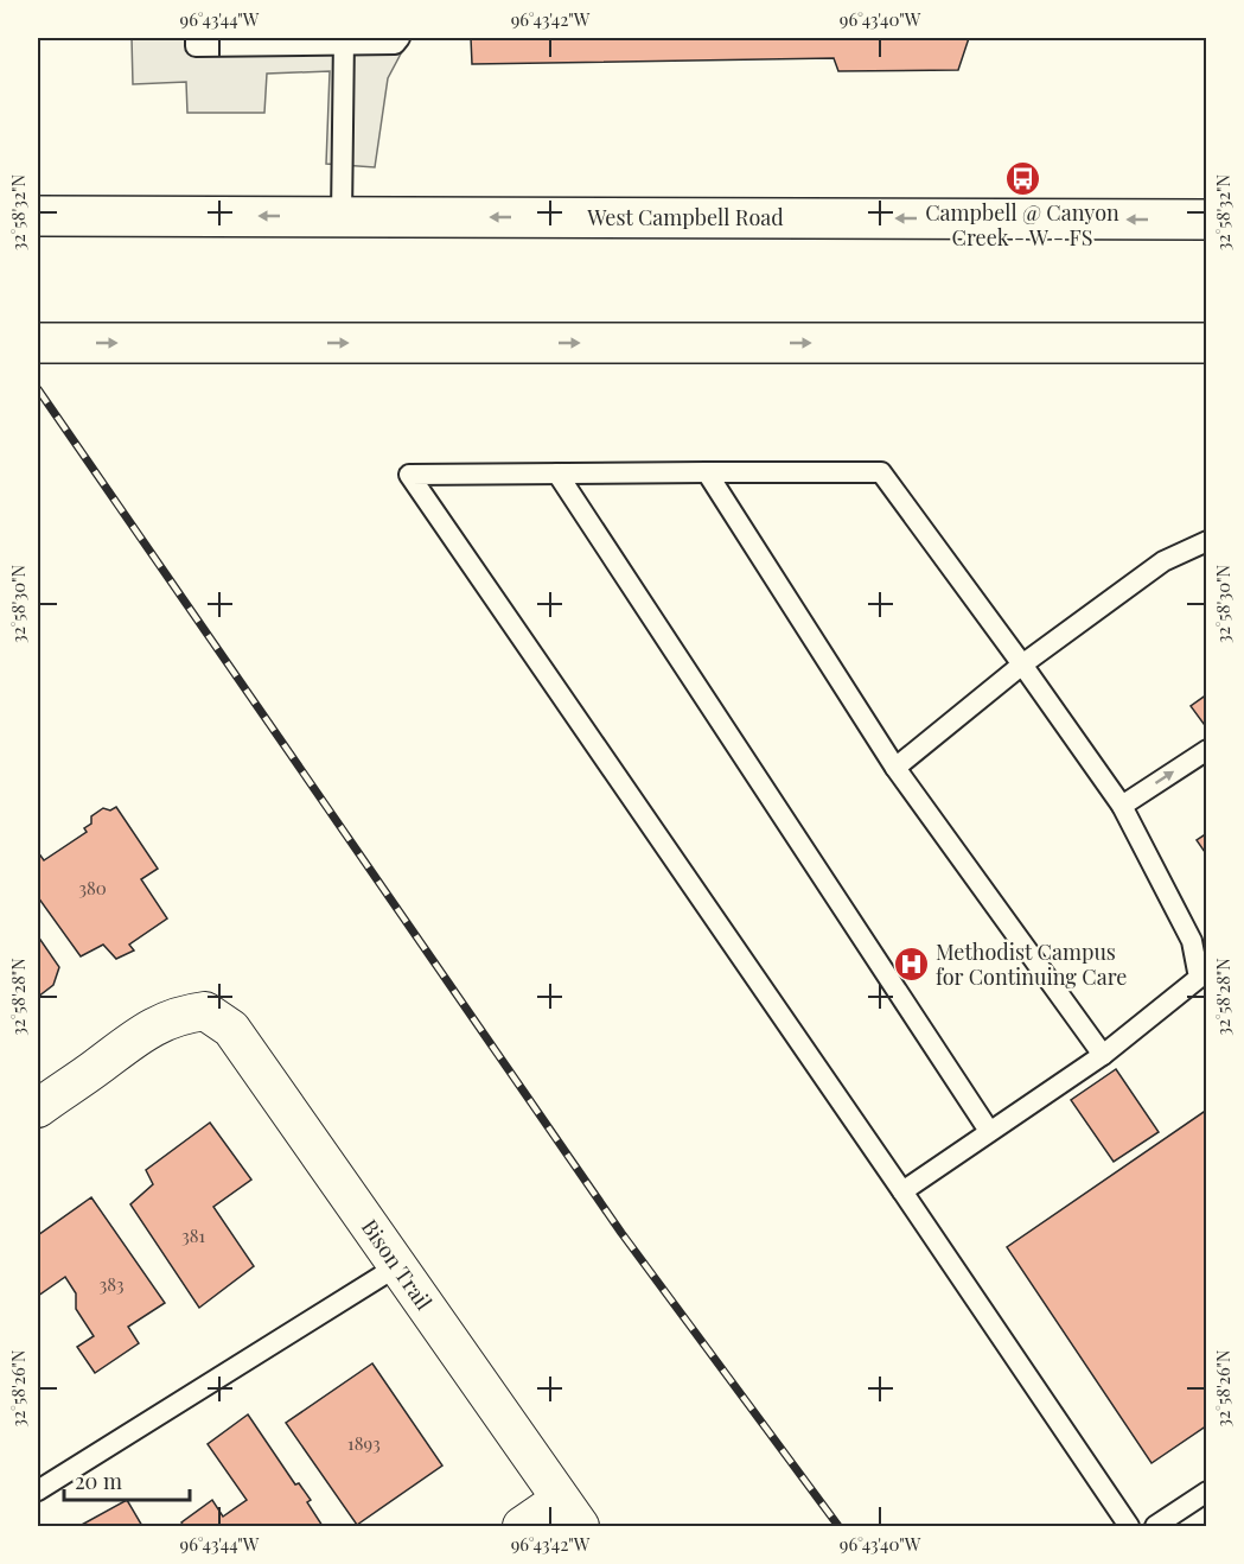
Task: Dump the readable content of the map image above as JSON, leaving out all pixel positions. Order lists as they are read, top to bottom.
{
  "streets": {
    "main road": ["West Campbell Road"],
    "street": ["Bison Trail"]
  },
  "places": {
    "bus stop": ["Campbell @ Canyon Creek - W - FS"],
    "hospital": ["Methodist Campus for Continuing Care"]
  },
  "house_numbers": [
    "380",
    "381",
    "383",
    "1893"
  ],
  "scale_bar": "20 m",
  "coordinates": [
    "96°43'44\"W",
    "96°43'42\"W",
    "96°43'40\"W",
    "32°58'32\"N",
    "32°58'30\"N",
    "32°58'28\"N",
    "32°58'26\"N"
  ]
}
